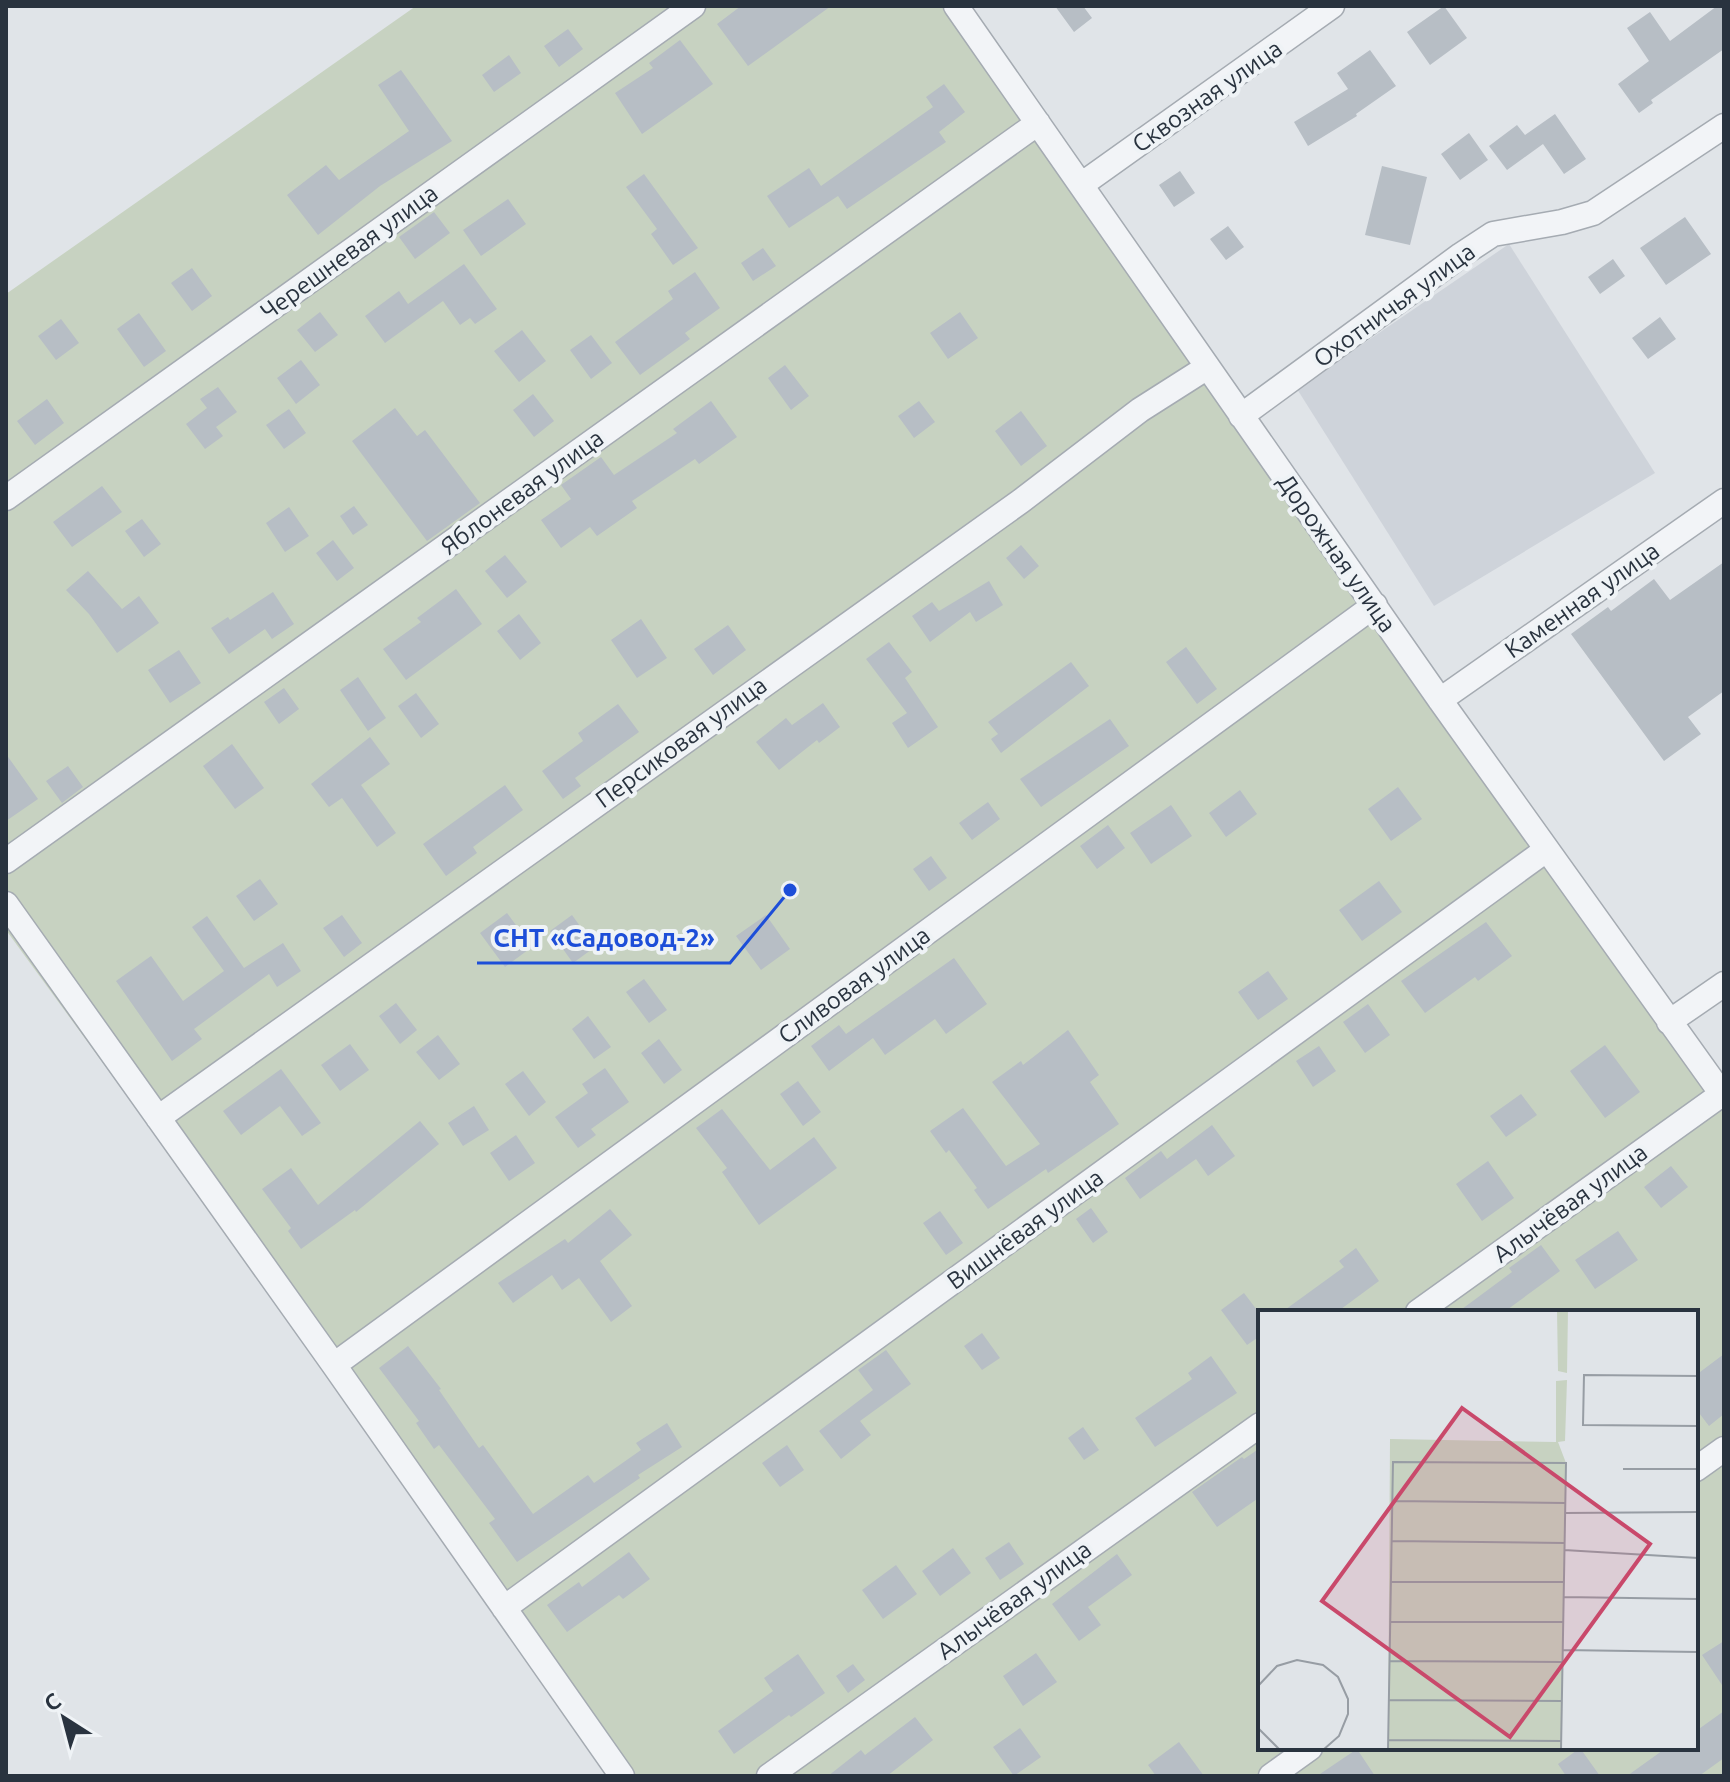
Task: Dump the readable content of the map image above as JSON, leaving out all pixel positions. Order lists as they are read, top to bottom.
{
  "streets": {
    "street": [
      "Сквозная улица",
      "Черешневая улица",
      "Охотничья улица",
      "Яблоневая улица",
      "Дорожная улица",
      "Каменная улица",
      "Персиковая улица",
      "Сливовая улица",
      "Алычёвая улица",
      "Вишнёвая улица"
    ]
  },
  "crossings": [
    ["Сквозная улица", "Дорожная улица"],
    ["Охотничья улица", "Дорожная улица"],
    ["Яблоневая улица", "Дорожная улица"],
    ["Дорожная улица", "Каменная улица"],
    ["Дорожная улица", "Персиковая улица"],
    ["Дорожная улица", "Сливовая улица"],
    ["Дорожная улица", "Алычёвая улица"],
    ["Дорожная улица", "Вишнёвая улица"]
  ],
  "places": ["СНТ «Садовод-2»"],
  "north": "top left"
}
